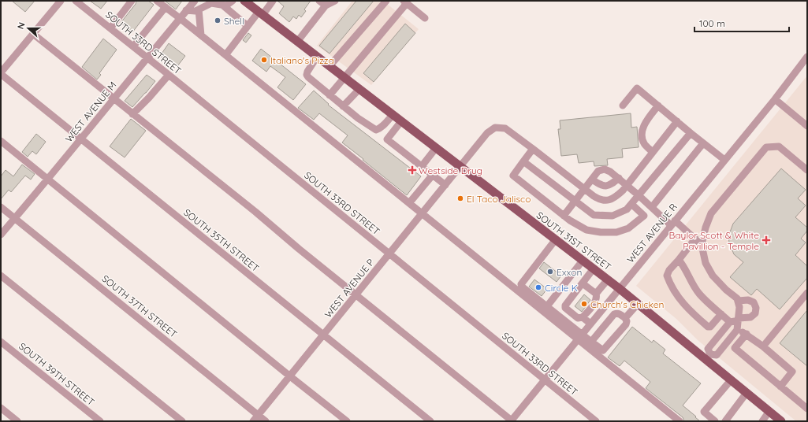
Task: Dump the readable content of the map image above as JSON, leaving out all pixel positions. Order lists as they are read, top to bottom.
{
  "streets": {
    "main road": ["SOUTH 31ST STREET"],
    "street": [
      "SOUTH 33RD STREET",
      "WEST AVENUE M",
      "WEST AVENUE R",
      "SOUTH 35TH STREET",
      "WEST AVENUE P",
      "SOUTH 37TH STREET",
      "SOUTH 39TH STREET"
    ]
  },
  "crossings": [
    ["SOUTH 33RD STREET", "WEST AVENUE M"],
    ["SOUTH 33RD STREET", "WEST AVENUE R"],
    ["SOUTH 33RD STREET", "WEST AVENUE P"],
    ["WEST AVENUE M", "SOUTH 35TH STREET"],
    ["WEST AVENUE M", "SOUTH 37TH STREET"],
    ["WEST AVENUE R", "SOUTH 31ST STREET"],
    ["SOUTH 35TH STREET", "WEST AVENUE P"],
    ["SOUTH 31ST STREET", "WEST AVENUE P"],
    ["WEST AVENUE P", "SOUTH 37TH STREET"]
  ],
  "places": {
    "other": [
      "Shell",
      "Italiano's Pizza",
      "El Taco Jalisco",
      "Exxon",
      "Circle K",
      "Church's Chicken"
    ],
    "health": ["Westside Drug", "Baylor Scott & White Pavillion - Temple"]
  },
  "scale_bar": "100 m",
  "north": "left"
}
